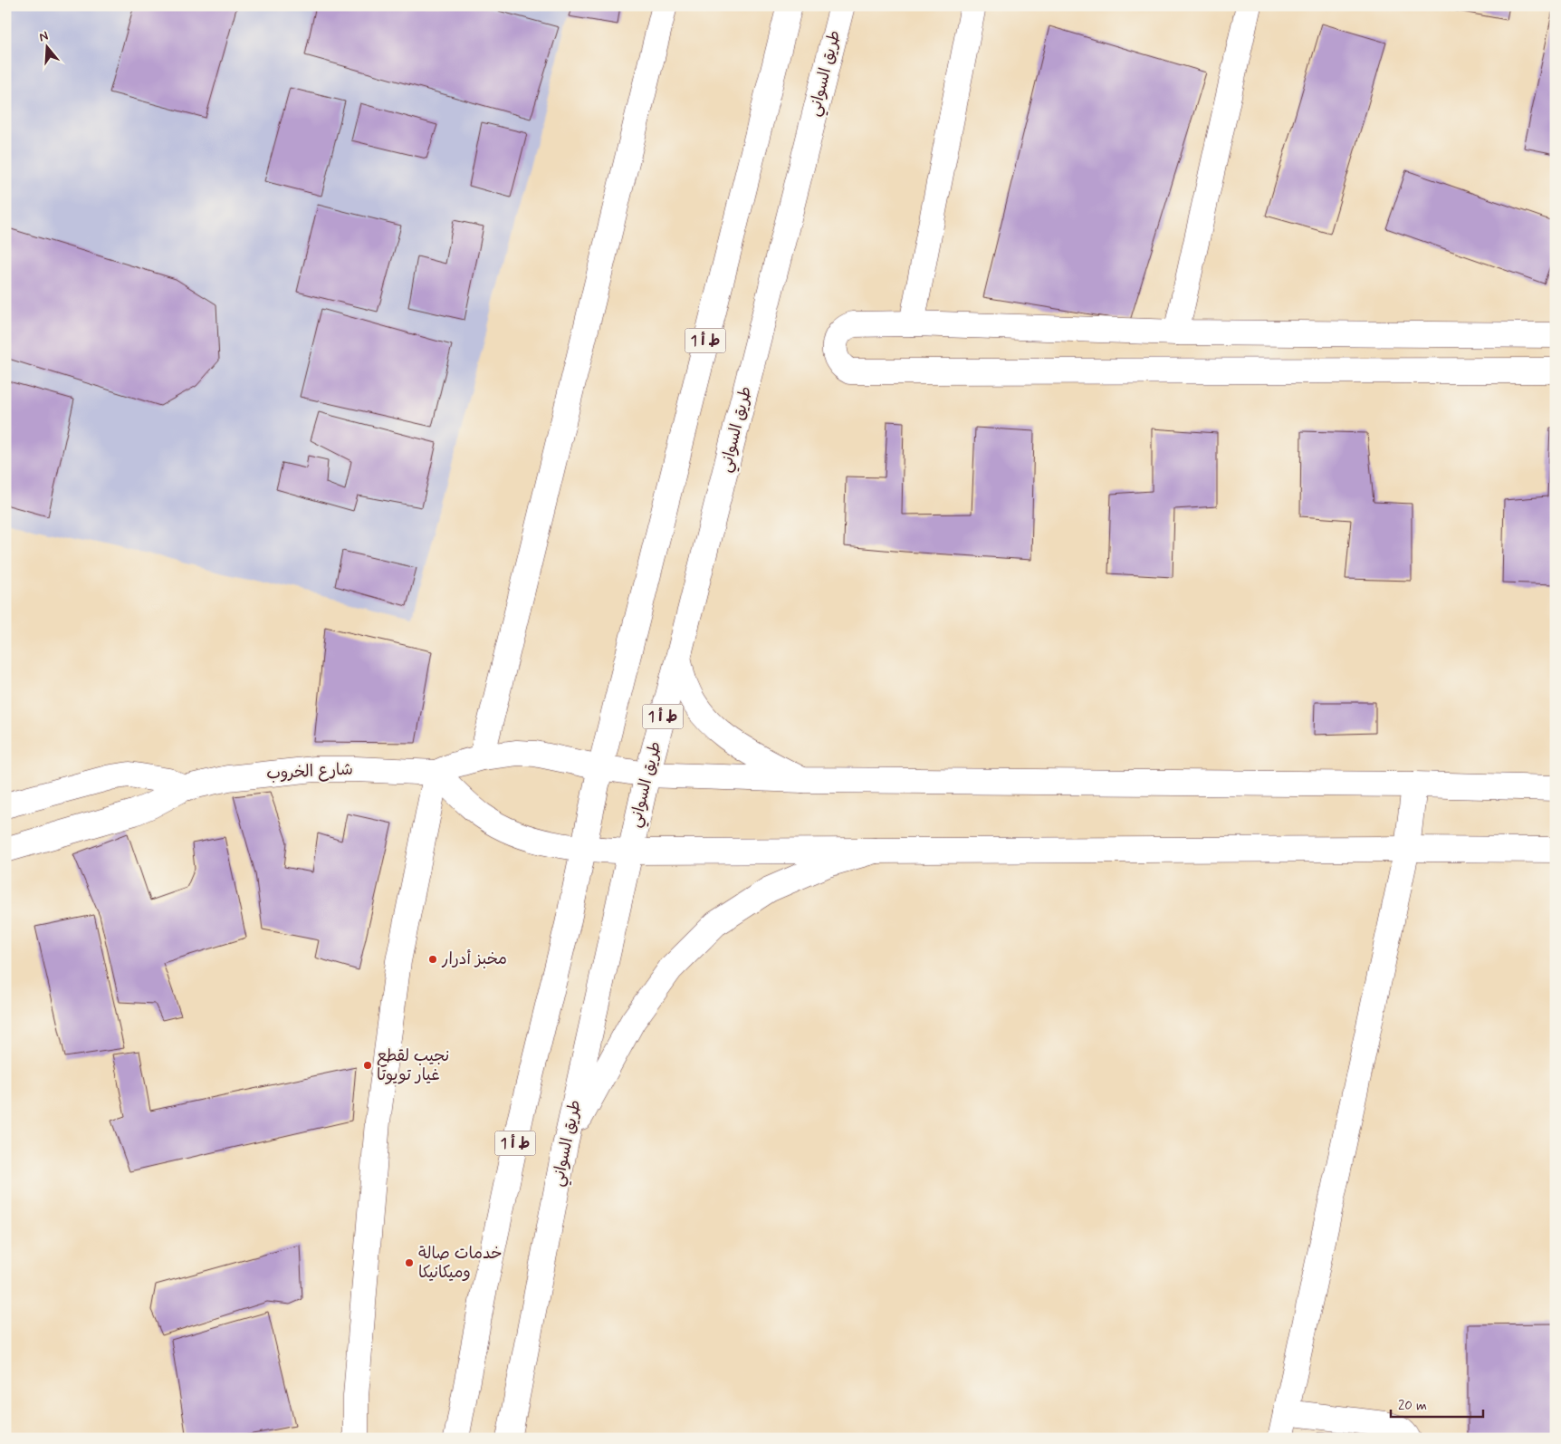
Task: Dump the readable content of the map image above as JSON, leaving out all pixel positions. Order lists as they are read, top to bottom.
{
  "streets": {
    "main road": ["طريق السواني", "ط أ 1", "شارع الخروب"]
  },
  "crossings": [
    ["طريق السواني", "شارع الخروب"],
    ["ط أ 1", "شارع الخروب"]
  ],
  "places": ["مخبز أدرار", "نجيب لقطع غيار تويوتا", "خدمات صالة وميكانيكا"],
  "scale_bar": "20 m",
  "north": "top"
}
